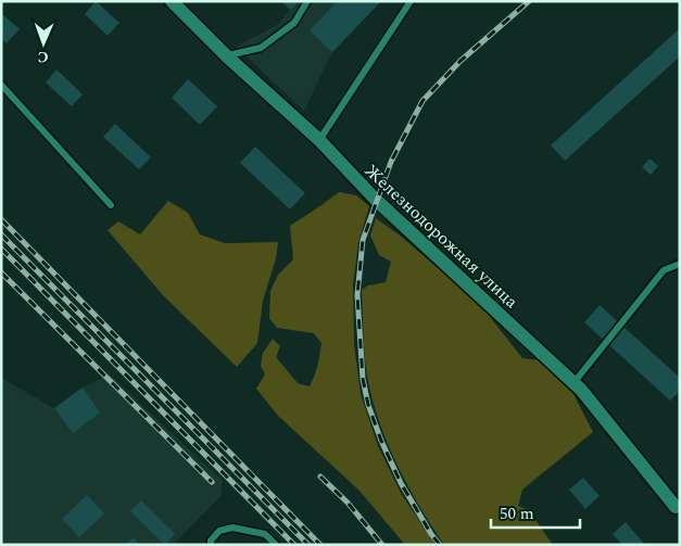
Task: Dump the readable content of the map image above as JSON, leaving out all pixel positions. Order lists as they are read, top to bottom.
{
  "streets": {
    "street": ["Железнодорожная улица"]
  },
  "scale_bar": "50 m",
  "north": "bottom"
}
